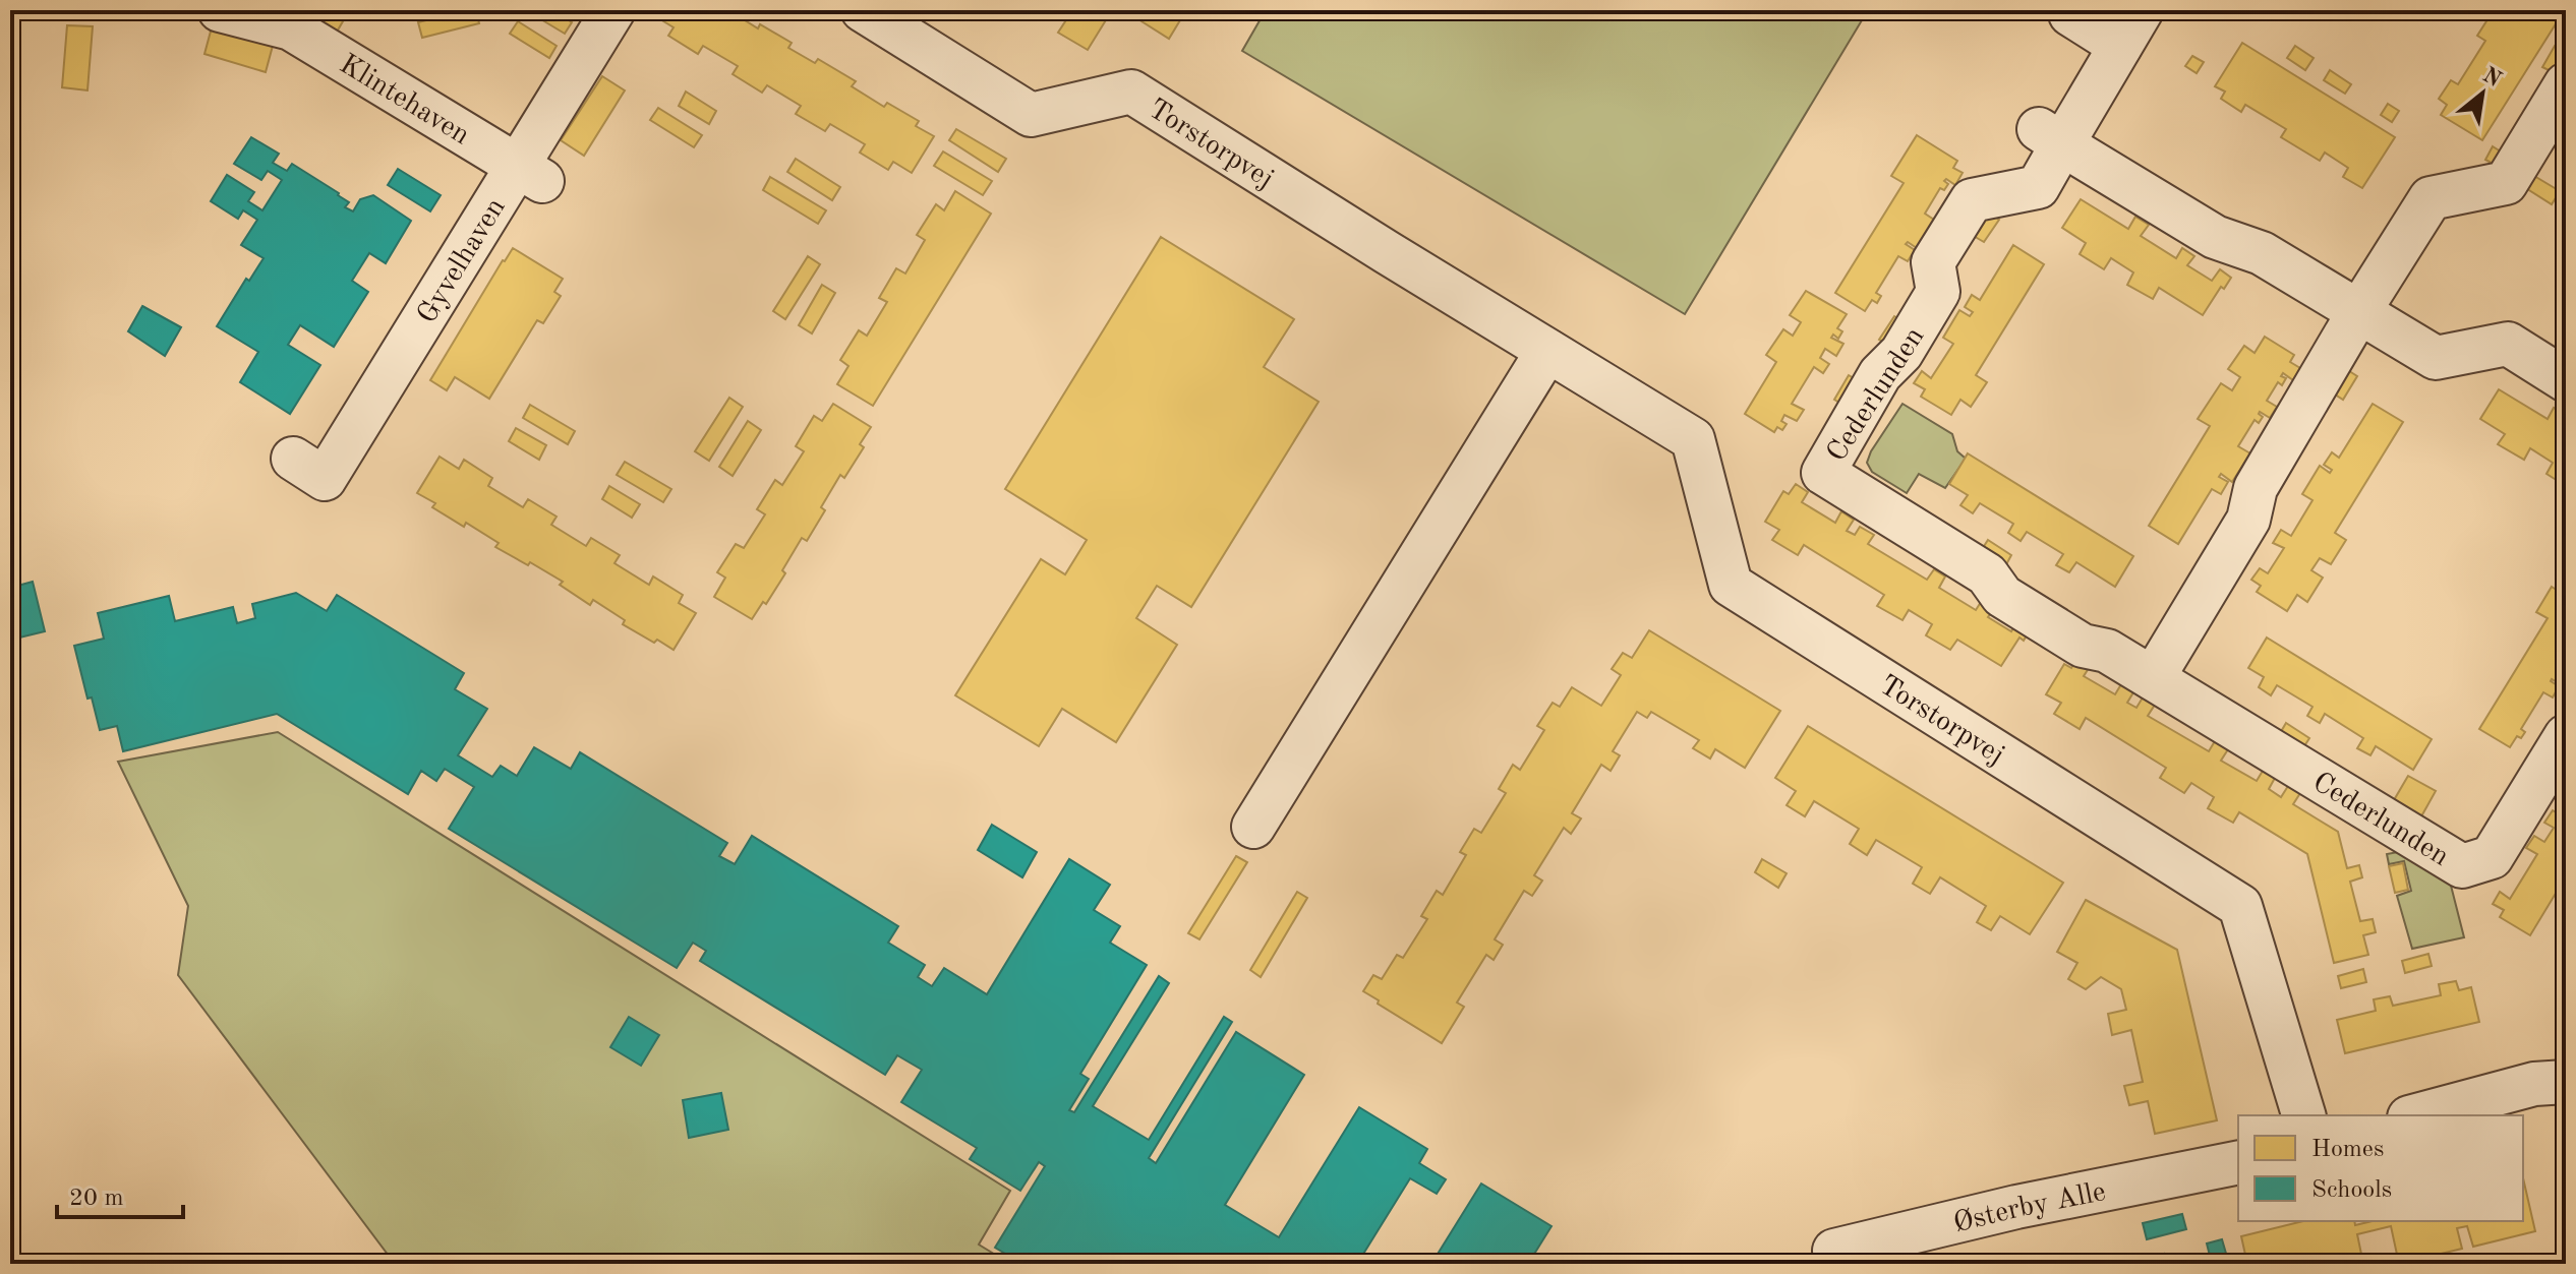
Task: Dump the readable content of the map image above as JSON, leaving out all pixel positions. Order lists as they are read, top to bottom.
{
  "streets": {
    "street": [
      "Klintehaven",
      "Torstorpvej",
      "Gyvelhaven",
      "Cederlunden",
      "Østerby Alle"
    ]
  },
  "crossings": [
    ["Klintehaven", "Gyvelhaven"]
  ],
  "legend": ["Homes", "Schools"],
  "scale_bar": "20 m",
  "north": "top right"
}
